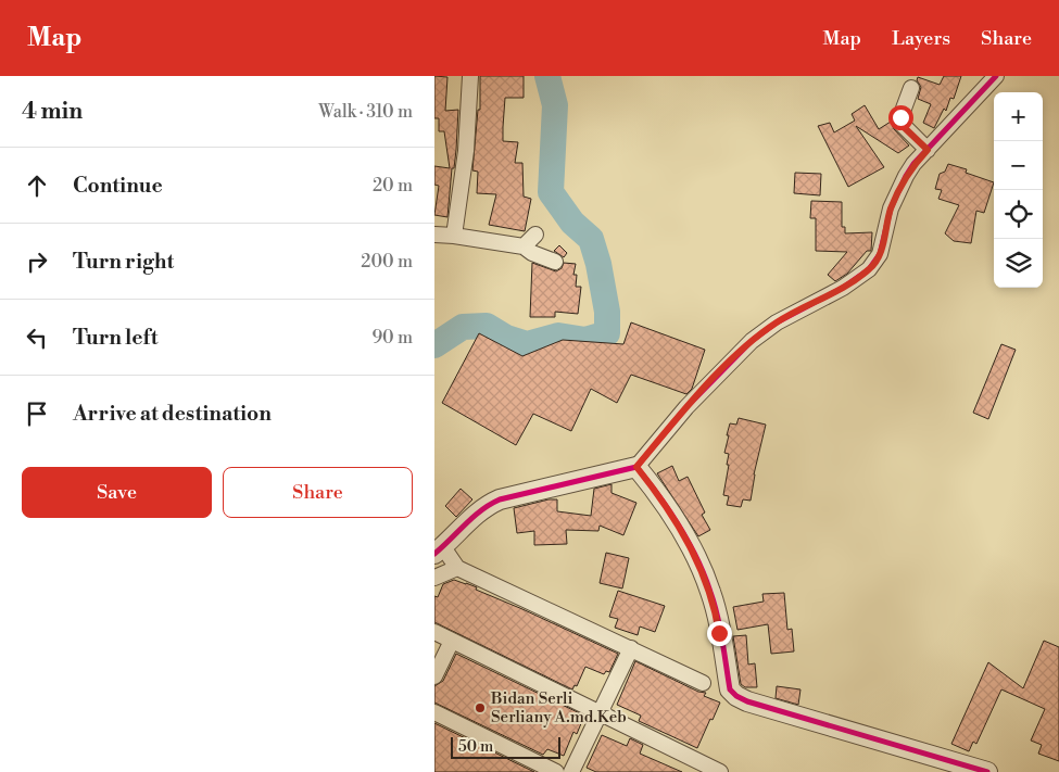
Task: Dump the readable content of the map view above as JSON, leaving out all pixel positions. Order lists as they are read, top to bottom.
{
  "places": ["Bidan Serli Serliany A.md.Keb"],
  "scale_bar": "50 m",
  "page": {
    "header": "Map",
    "nav": ["Map", "Layers", "Share"],
    "heading": ["4 min", "Walk · 310 m"],
    "map_buttons": ["+", "−"],
    "list": [
      ["Continue", "20 m"],
      ["Turn right", "200 m"],
      ["Turn left", "90 m"],
      "Arrive at destination"
    ],
    "buttons": ["Save", "Share"],
    "scale": "50 m"
  }
}
